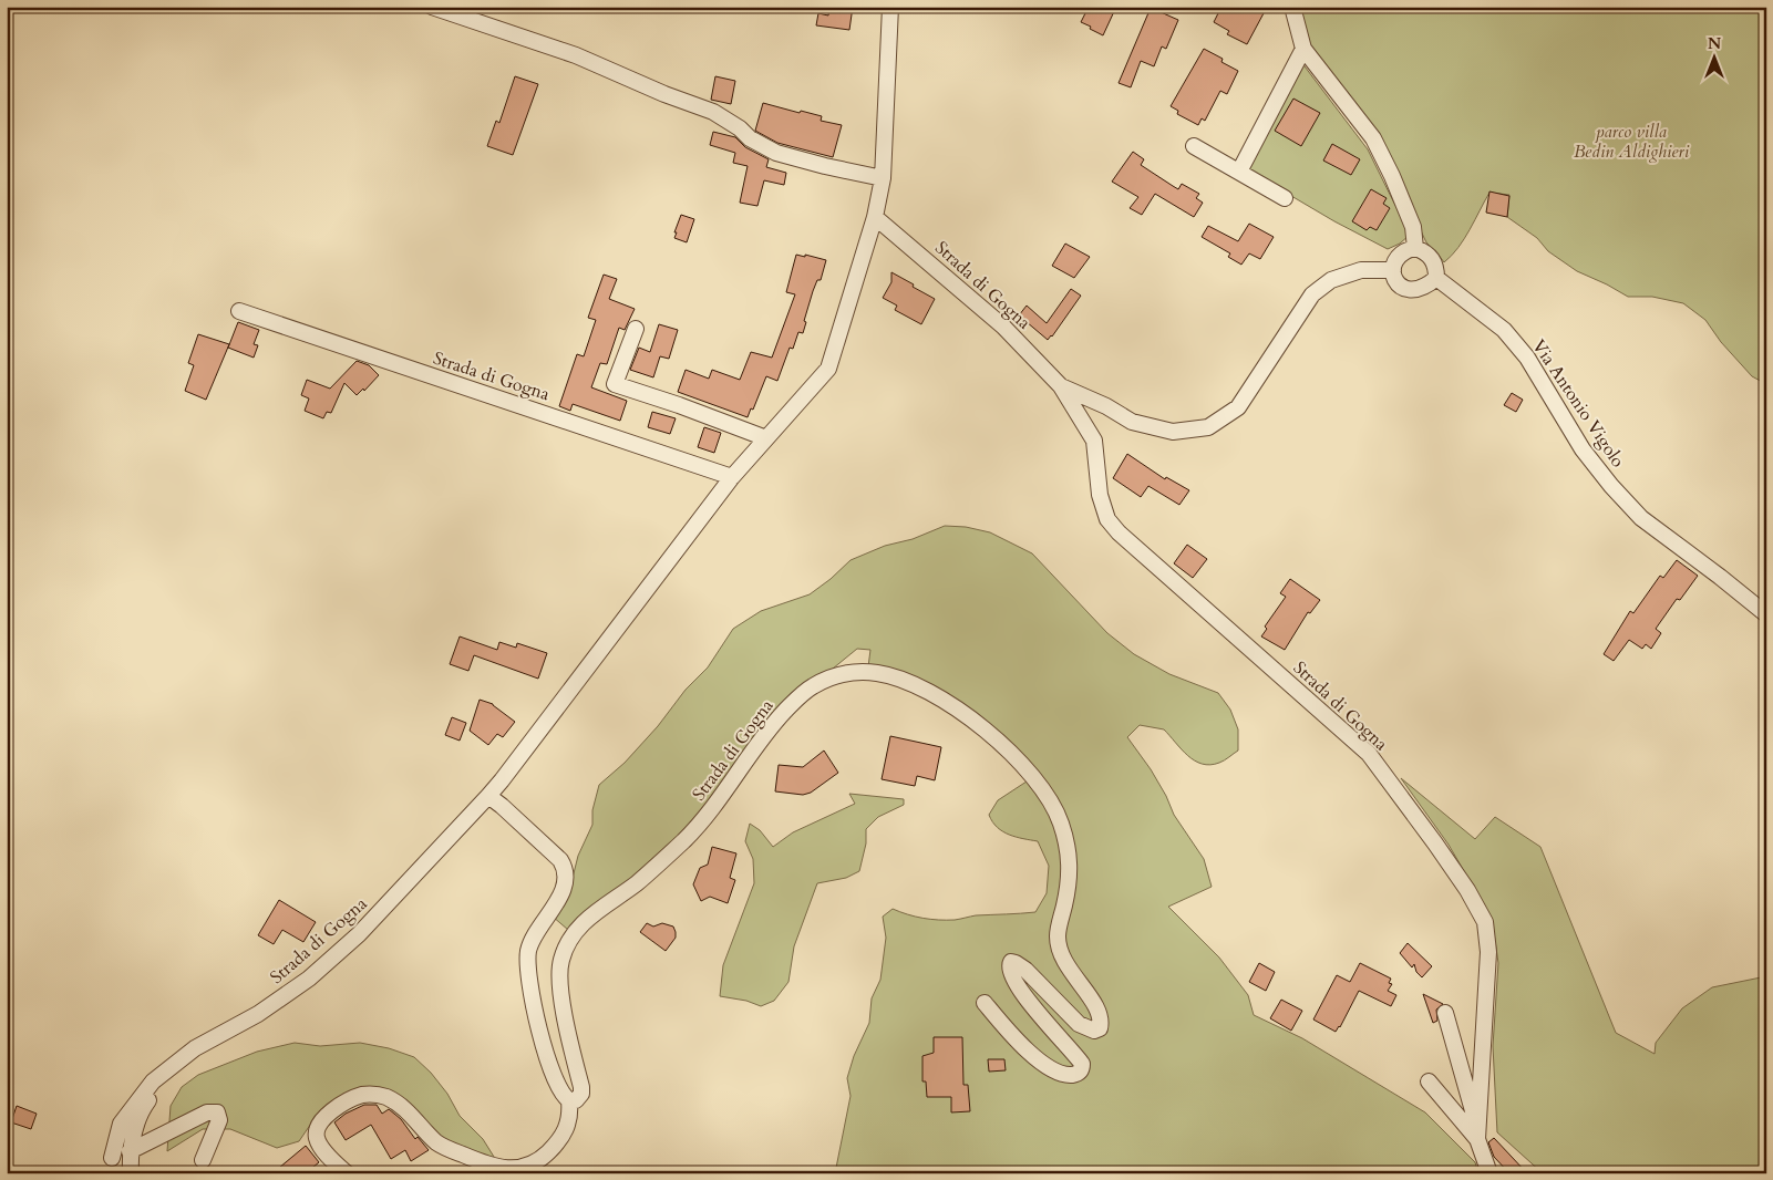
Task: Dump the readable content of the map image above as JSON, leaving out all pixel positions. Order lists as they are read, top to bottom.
{
  "streets": {
    "street": ["Strada di Gogna", "Via Antonio Vigolo"]
  },
  "crossings": [
    ["Strada di Gogna", "Via Antonio Vigolo"]
  ],
  "parks": ["parco villa Bedin Aldighieri"],
  "north": "top"
}
